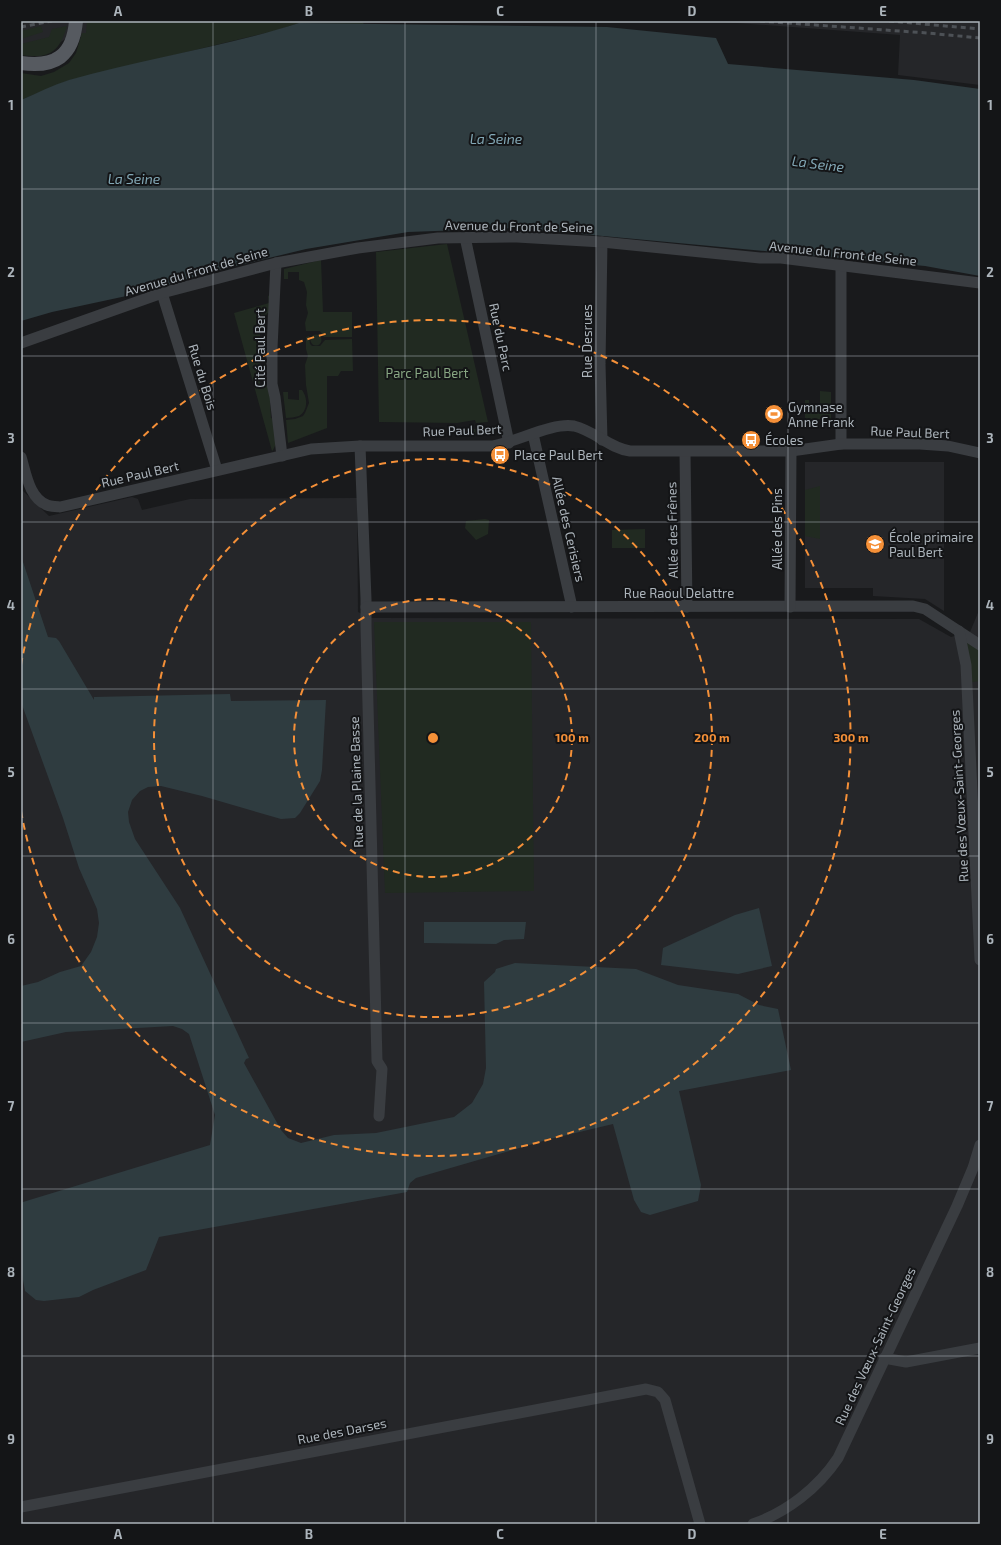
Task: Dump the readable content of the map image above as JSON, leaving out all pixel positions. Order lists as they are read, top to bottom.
{
  "streets": {
    "street": [
      "Avenue du Front de Seine",
      "Rue du Parc",
      "Rue Desrues",
      "Cité Paul Bert",
      "Rue du Bois",
      "Rue Paul Bert",
      "Allée des Cerisiers",
      "Allée des Pins",
      "Allée des Frênes",
      "Rue Raoul Delattre",
      "Rue de la Plaine Basse",
      "Rue des Vœux-Saint-Georges",
      "Rue des Darses"
    ]
  },
  "crossings": [
    ["Avenue du Front de Seine", "Rue du Parc"],
    ["Avenue du Front de Seine", "Rue Desrues"],
    ["Avenue du Front de Seine", "Cité Paul Bert"],
    ["Avenue du Front de Seine", "Rue du Bois"],
    ["Rue du Parc", "Rue Paul Bert"],
    ["Rue Desrues", "Rue Paul Bert"],
    ["Cité Paul Bert", "Rue Paul Bert"],
    ["Rue du Bois", "Rue Paul Bert"],
    ["Rue Paul Bert", "Allée des Cerisiers"],
    ["Rue Paul Bert", "Allée des Pins"],
    ["Rue Paul Bert", "Allée des Frênes"],
    ["Rue Paul Bert", "Rue de la Plaine Basse"],
    ["Allée des Cerisiers", "Rue Raoul Delattre"],
    ["Allée des Pins", "Rue Raoul Delattre"],
    ["Allée des Frênes", "Rue Raoul Delattre"],
    ["Rue Raoul Delattre", "Rue de la Plaine Basse"],
    ["Rue Raoul Delattre", "Rue des Vœux-Saint-Georges"]
  ],
  "water": ["La Seine"],
  "parks": ["Parc Paul Bert"],
  "places": {
    "sports": ["Gymnase Anne Frank"],
    "bus stop": ["Écoles", "Place Paul Bert"],
    "school or university": ["École primaire Paul Bert"]
  },
  "grid": {
    "columns": [
      "A",
      "B",
      "C",
      "D",
      "E"
    ],
    "rows": [
      "1",
      "2",
      "3",
      "4",
      "5",
      "6",
      "7",
      "8",
      "9"
    ]
  },
  "rings": ["100 m", "200 m", "300 m"]
}
